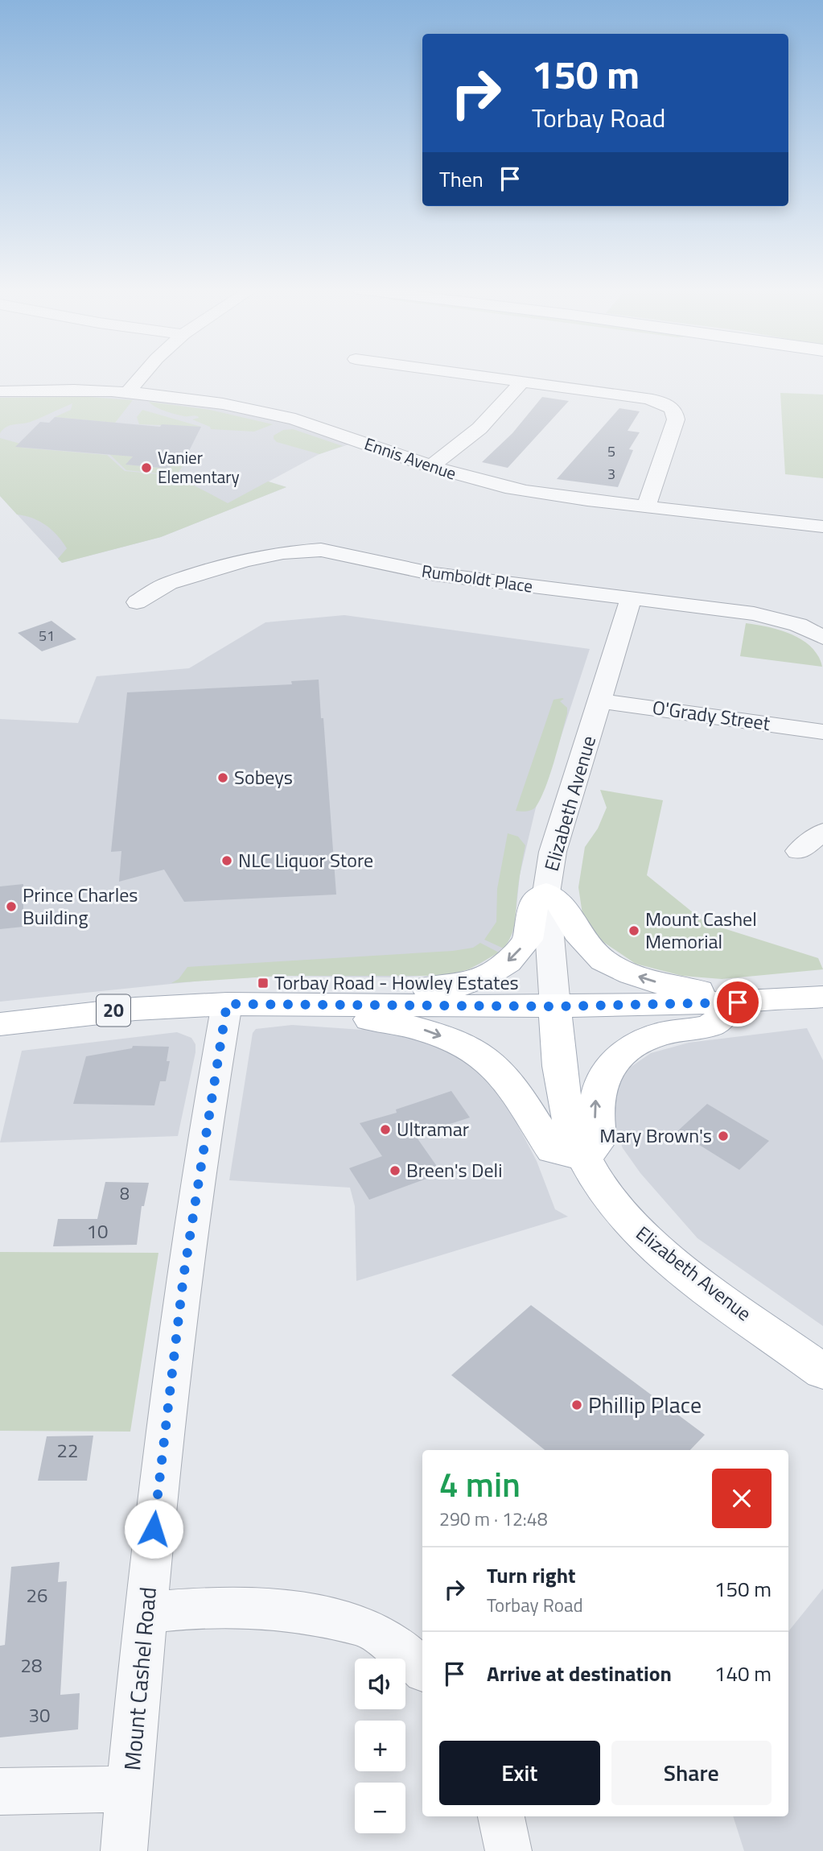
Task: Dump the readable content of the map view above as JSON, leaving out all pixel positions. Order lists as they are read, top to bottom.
{
  "streets": {
    "main road": ["Elizabeth Avenue", "20"],
    "street": [
      "Ennis Avenue",
      "Rumboldt Place",
      "O'Grady Street",
      "Mount Cashel Road"
    ]
  },
  "crossings": [
    ["Rumboldt Place", "Elizabeth Avenue"],
    ["O'Grady Street", "Elizabeth Avenue"],
    ["Elizabeth Avenue", "20"],
    ["20", "Mount Cashel Road"]
  ],
  "places": {
    "other": [
      "Vanier Elementary",
      "Sobeys",
      "NLC Liquor Store",
      "Prince Charles Building",
      "Mount Cashel Memorial",
      "Ultramar",
      "Mary Brown's",
      "Breen's Deli",
      "Phillip Place"
    ],
    "transit": ["Torbay Road - Howley Estates"]
  },
  "house_numbers": [
    "5",
    "3",
    "51",
    "8",
    "10",
    "22",
    "26",
    "28",
    "30"
  ],
  "page": {
    "turn": ["150 m", "Torbay Road"],
    "then": "Then",
    "heading": ["4 min", "290 m · 12:48"],
    "list": [
      {
        "name": "Turn right",
        "note": "Torbay Road",
        "value": "150 m"
      },
      {
        "name": "Arrive at destination",
        "value": "140 m"
      }
    ],
    "map_buttons": ["+", "−"],
    "buttons": ["Exit", "Share"]
  }
}
